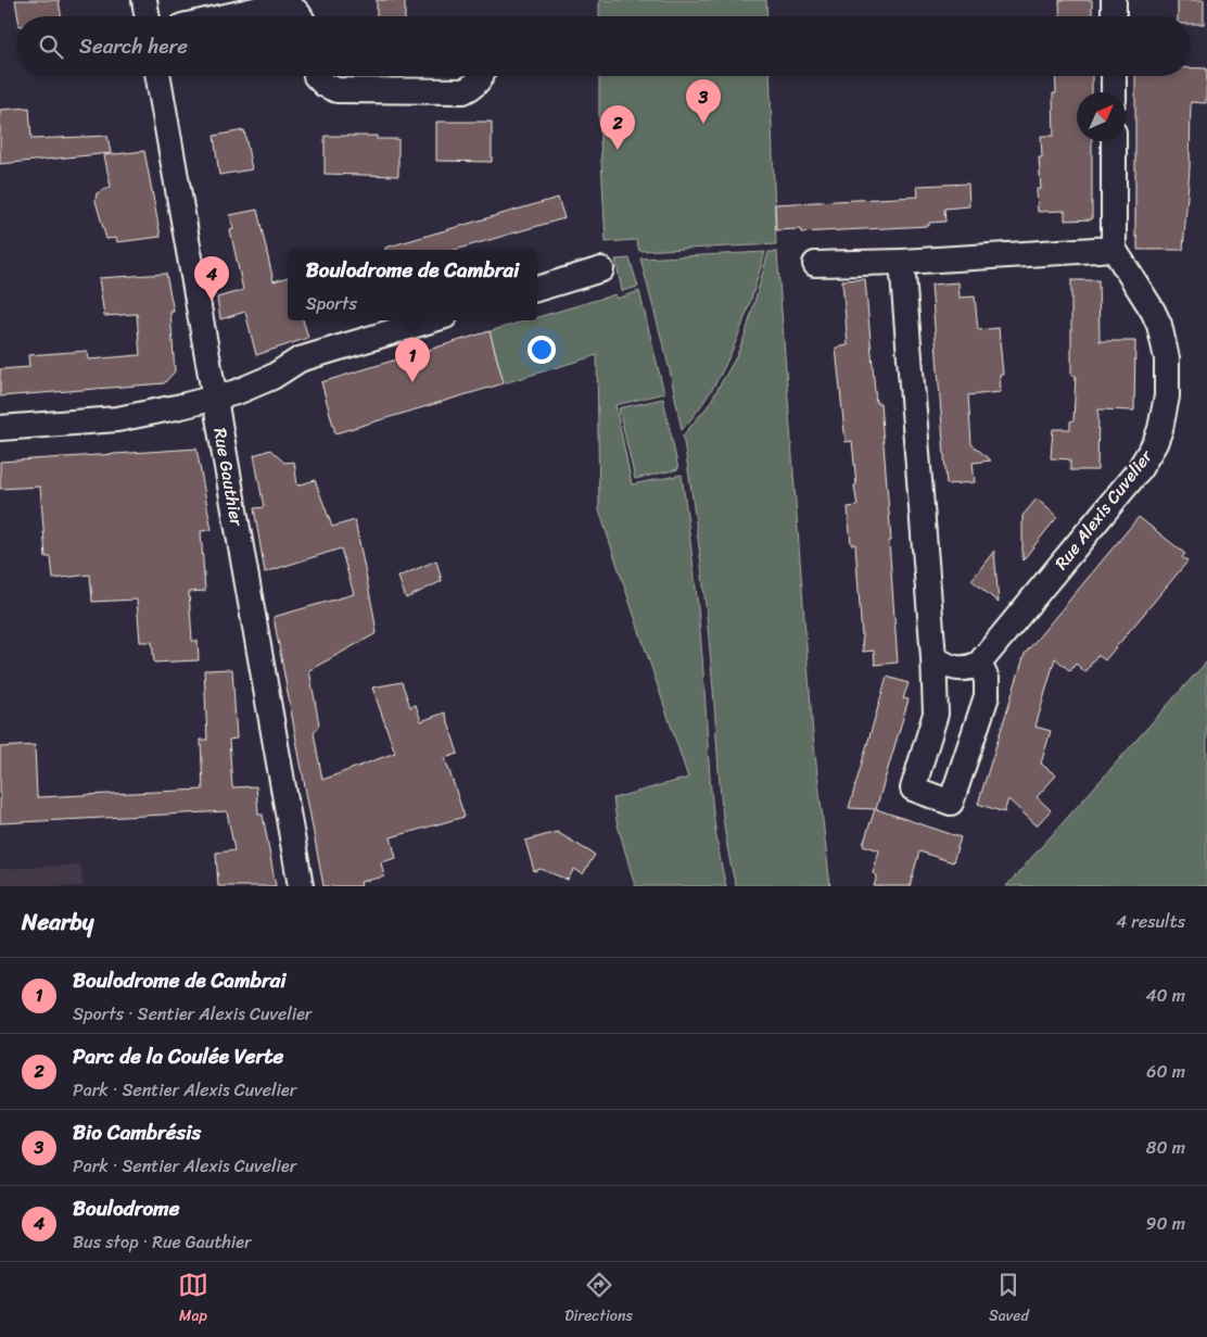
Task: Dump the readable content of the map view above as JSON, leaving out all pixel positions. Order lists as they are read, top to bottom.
{
  "streets": {
    "street": ["Rue Gauthier", "Rue Alexis Cuvelier"]
  },
  "north": "top right",
  "page": {
    "search": "Search here",
    "pins": [
      "3",
      "2",
      "4",
      "1"
    ],
    "popup": ["Boulodrome de Cambrai", "Sports"],
    "heading": ["Nearby", "4 results"],
    "list": [
      {
        "mark": "1",
        "name": "Boulodrome de Cambrai",
        "note": "Sports · Sentier Alexis Cuvelier",
        "value": "40 m"
      },
      {
        "mark": "2",
        "name": "Parc de la Coulée Verte",
        "note": "Park · Sentier Alexis Cuvelier",
        "value": "60 m"
      },
      {
        "mark": "3",
        "name": "Bio Cambrésis",
        "note": "Park · Sentier Alexis Cuvelier",
        "value": "80 m"
      },
      {
        "mark": "4",
        "name": "Boulodrome",
        "note": "Bus stop · Rue Gauthier",
        "value": "90 m"
      }
    ],
    "nav": ["Map", "Directions", "Saved"]
  }
}
